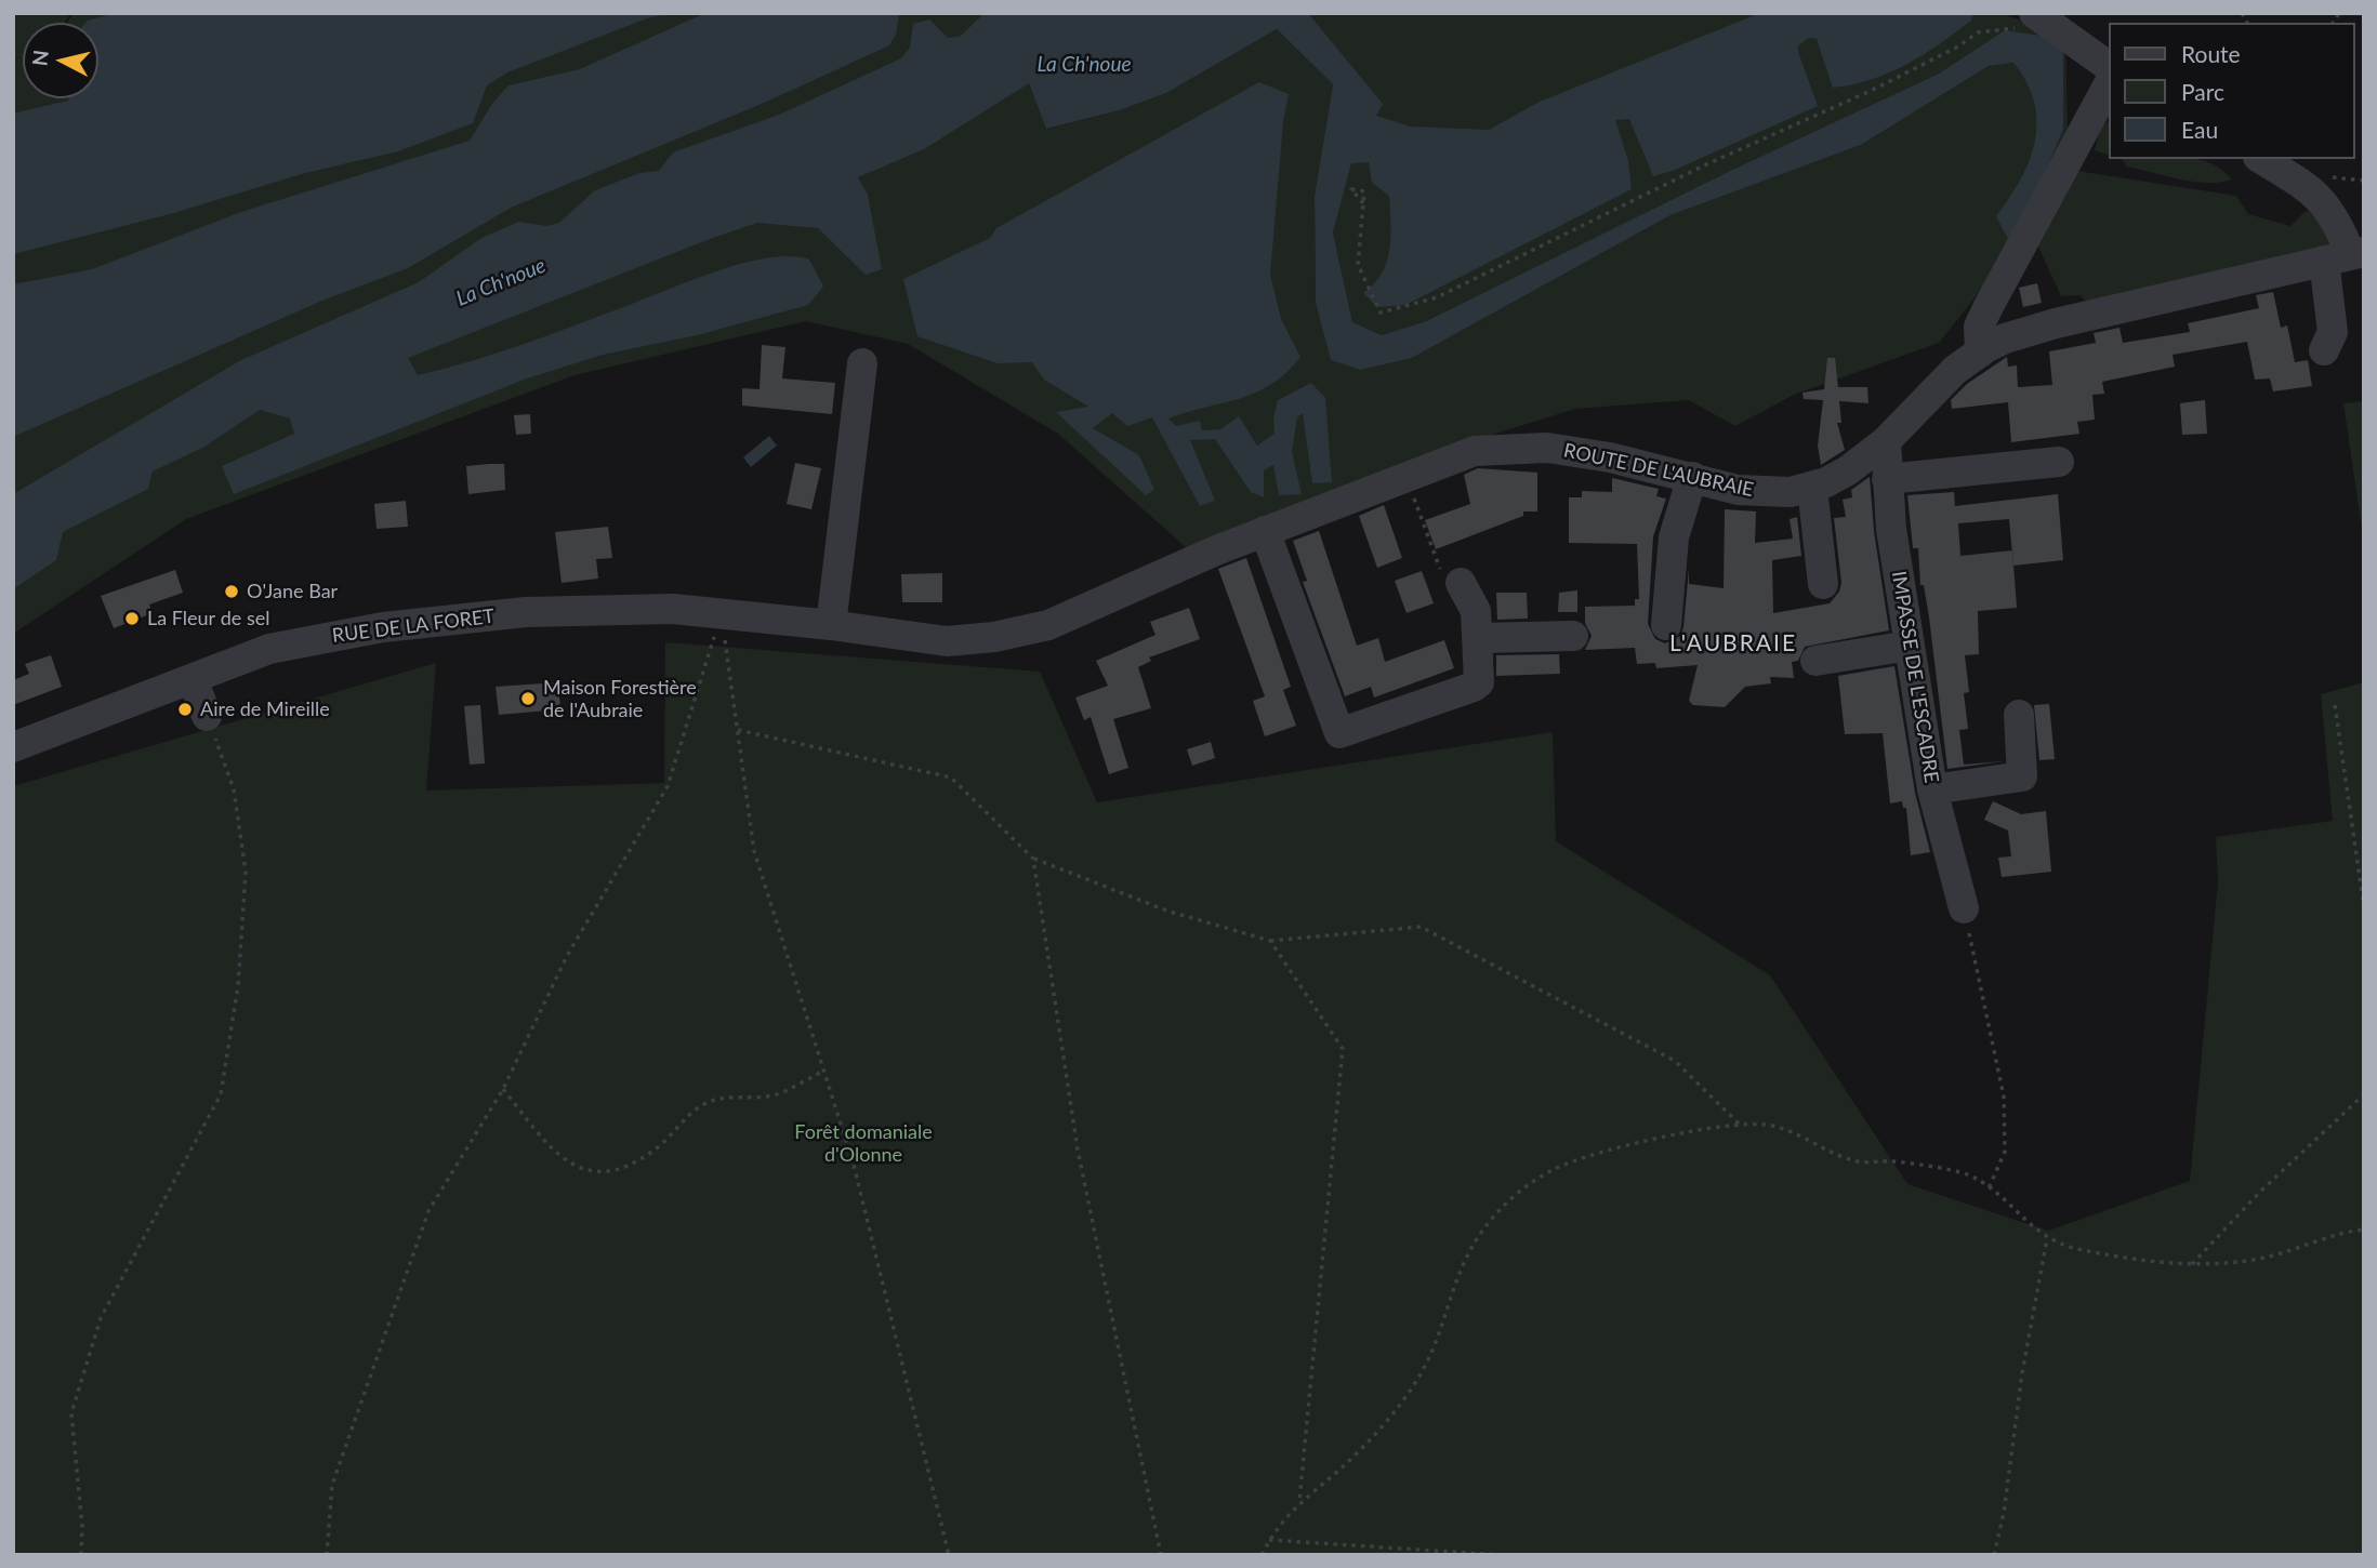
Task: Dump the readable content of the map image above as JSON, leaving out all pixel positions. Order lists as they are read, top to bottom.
{
  "streets": {
    "street": ["ROUTE DE L'AUBRAIE", "RUE DE LA FORET", "IMPASSE DE L'ESCADRE"]
  },
  "crossings": [
    ["ROUTE DE L'AUBRAIE", "RUE DE LA FORET"],
    ["ROUTE DE L'AUBRAIE", "IMPASSE DE L'ESCADRE"]
  ],
  "districts": ["L'AUBRAIE"],
  "water": ["La Ch'noue"],
  "parks": ["Forêt domaniale d'Olonne"],
  "places": [
    "O'Jane Bar",
    "La Fleur de sel",
    "Maison Forestière de l'Aubraie",
    "Aire de Mireille"
  ],
  "legend": ["Route", "Parc", "Eau"],
  "north": "left"
}
